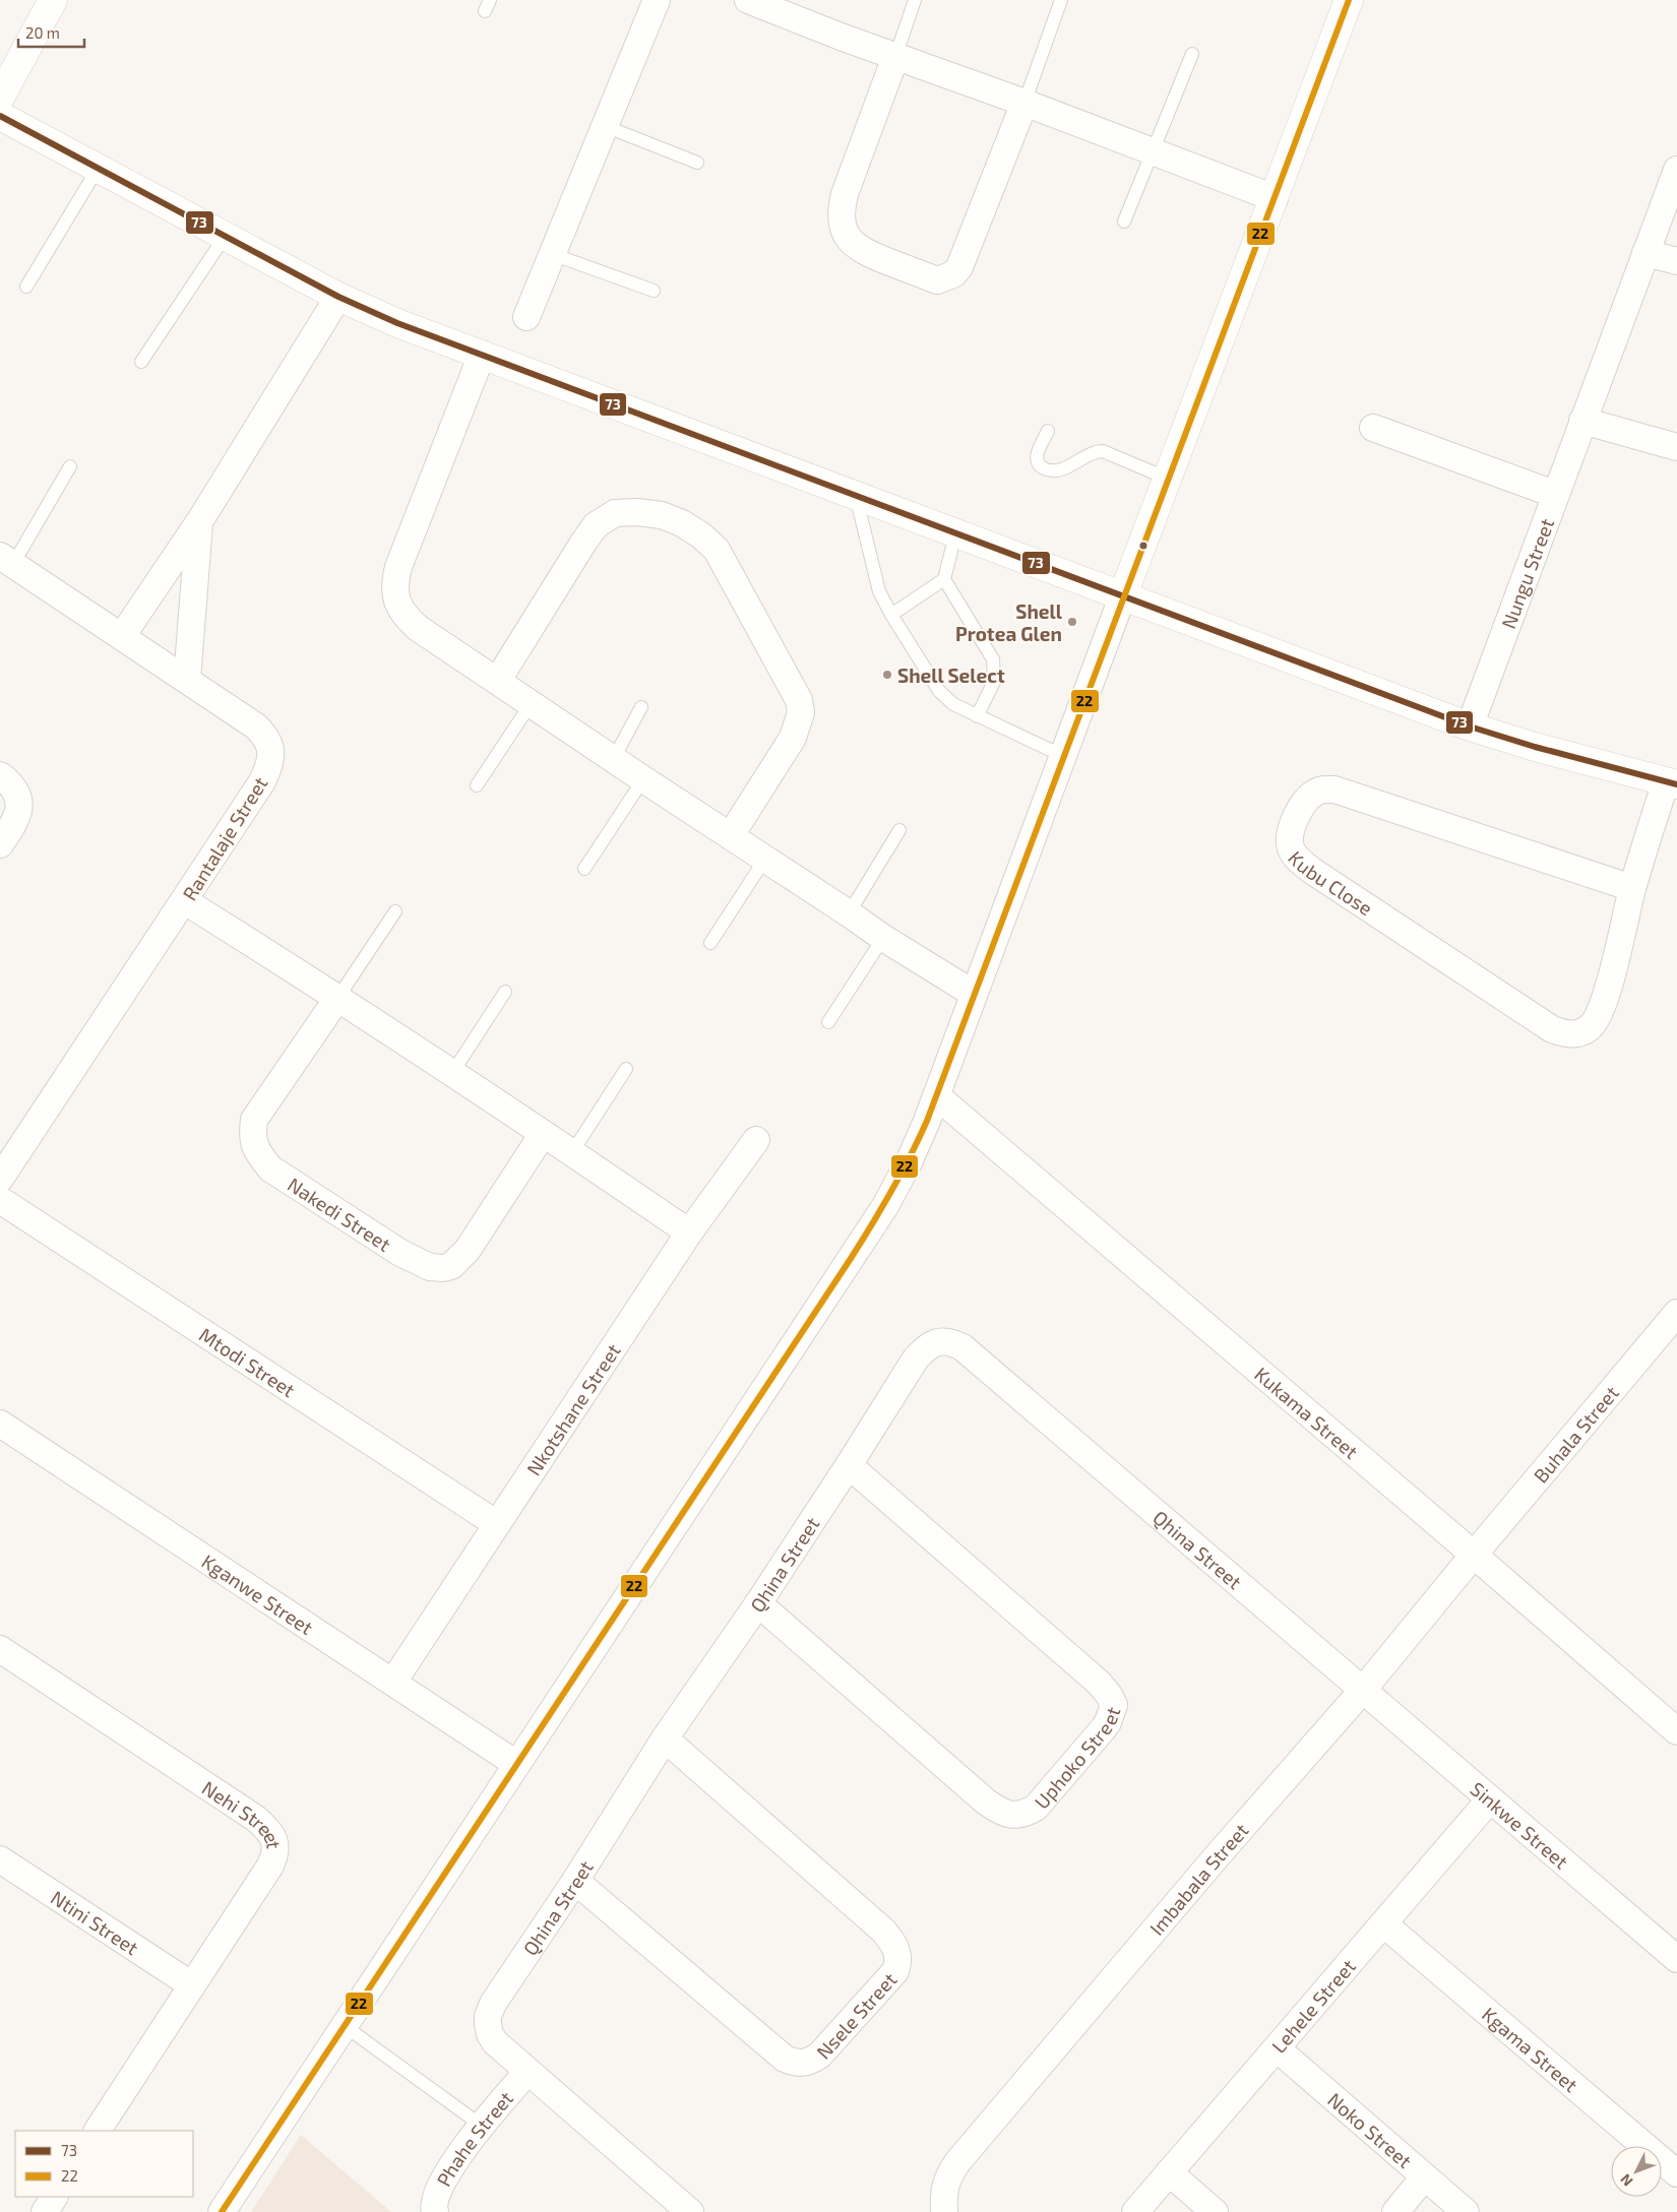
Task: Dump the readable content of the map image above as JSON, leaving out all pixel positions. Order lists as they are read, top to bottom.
{
  "streets": {
    "street": [
      "Nungu Street",
      "Rantalaje Street",
      "Kubu Close",
      "Nakedi Street",
      "Mtodi Street",
      "Nkotshane Street",
      "Kukama Street",
      "Buhala Street",
      "Qhina Street",
      "Kganwe Street",
      "Uphoko Street",
      "Nehi Street",
      "Sinkwe Street",
      "Imbabala Street",
      "Ntini Street",
      "Lehele Street",
      "Nsele Street",
      "Kgama Street",
      "Noko Street",
      "Phahe Street"
    ]
  },
  "crossings": [
    ["Mtodi Street", "Nkotshane Street"],
    ["Nkotshane Street", "Kganwe Street"],
    ["Kukama Street", "Buhala Street"],
    ["Kukama Street", "Imbabala Street"],
    ["Buhala Street", "Imbabala Street"],
    ["Qhina Street", "Uphoko Street"],
    ["Qhina Street", "Sinkwe Street"],
    ["Qhina Street", "Imbabala Street"],
    ["Qhina Street", "Nsele Street"],
    ["Qhina Street", "Phahe Street"],
    ["Nehi Street", "Ntini Street"],
    ["Sinkwe Street", "Imbabala Street"],
    ["Sinkwe Street", "Lehele Street"],
    ["Lehele Street", "Kgama Street"],
    ["Lehele Street", "Noko Street"]
  ],
  "places": ["Shell Protea Glen", "Shell Select"],
  "lines": ["transit line 22", "transit line 73"],
  "legend": ["73", "22"],
  "scale_bar": "20 m",
  "north": "bottom left"
}
